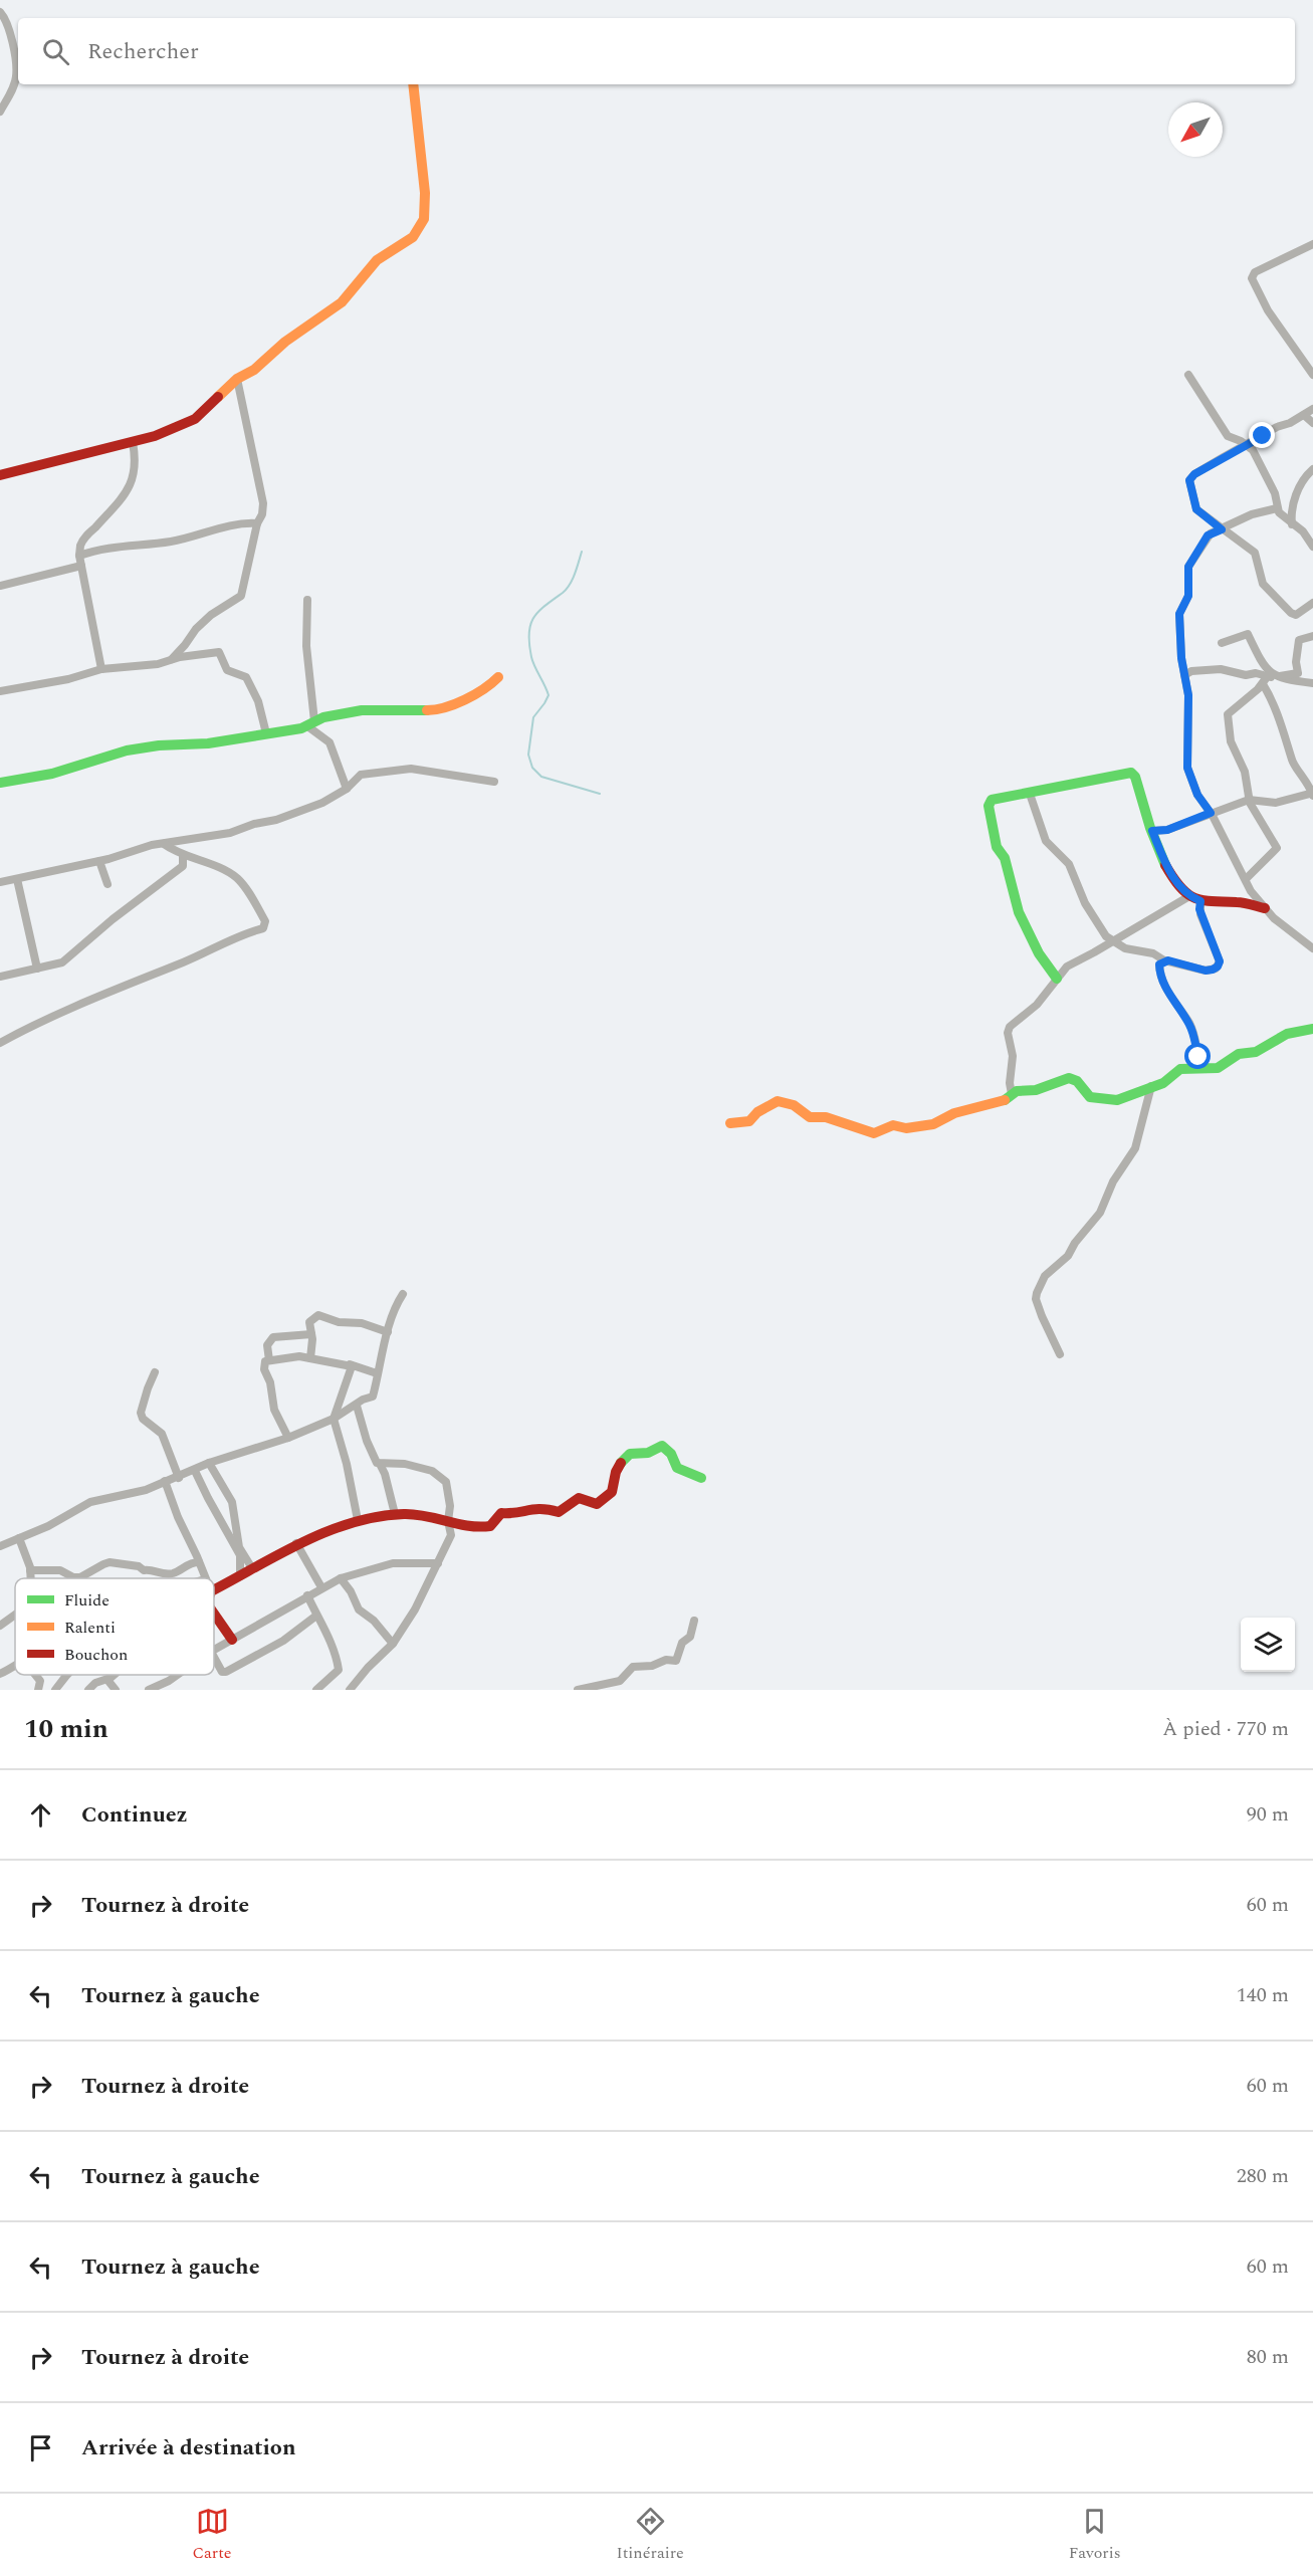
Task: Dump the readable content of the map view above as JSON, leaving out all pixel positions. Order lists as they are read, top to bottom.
{
  "legend": ["Fluide", "Ralenti", "Bouchon"],
  "north": "bottom left",
  "page": {
    "search": "Rechercher",
    "heading": ["10 min", "À pied · 770 m"],
    "list": [
      ["Continuez", "90 m"],
      ["Tournez à droite", "60 m"],
      ["Tournez à gauche", "140 m"],
      ["Tournez à droite", "60 m"],
      ["Tournez à gauche", "280 m"],
      ["Tournez à gauche", "60 m"],
      ["Tournez à droite", "80 m"],
      "Arrivée à destination"
    ],
    "nav": ["Carte", "Itinéraire", "Favoris"]
  }
}
